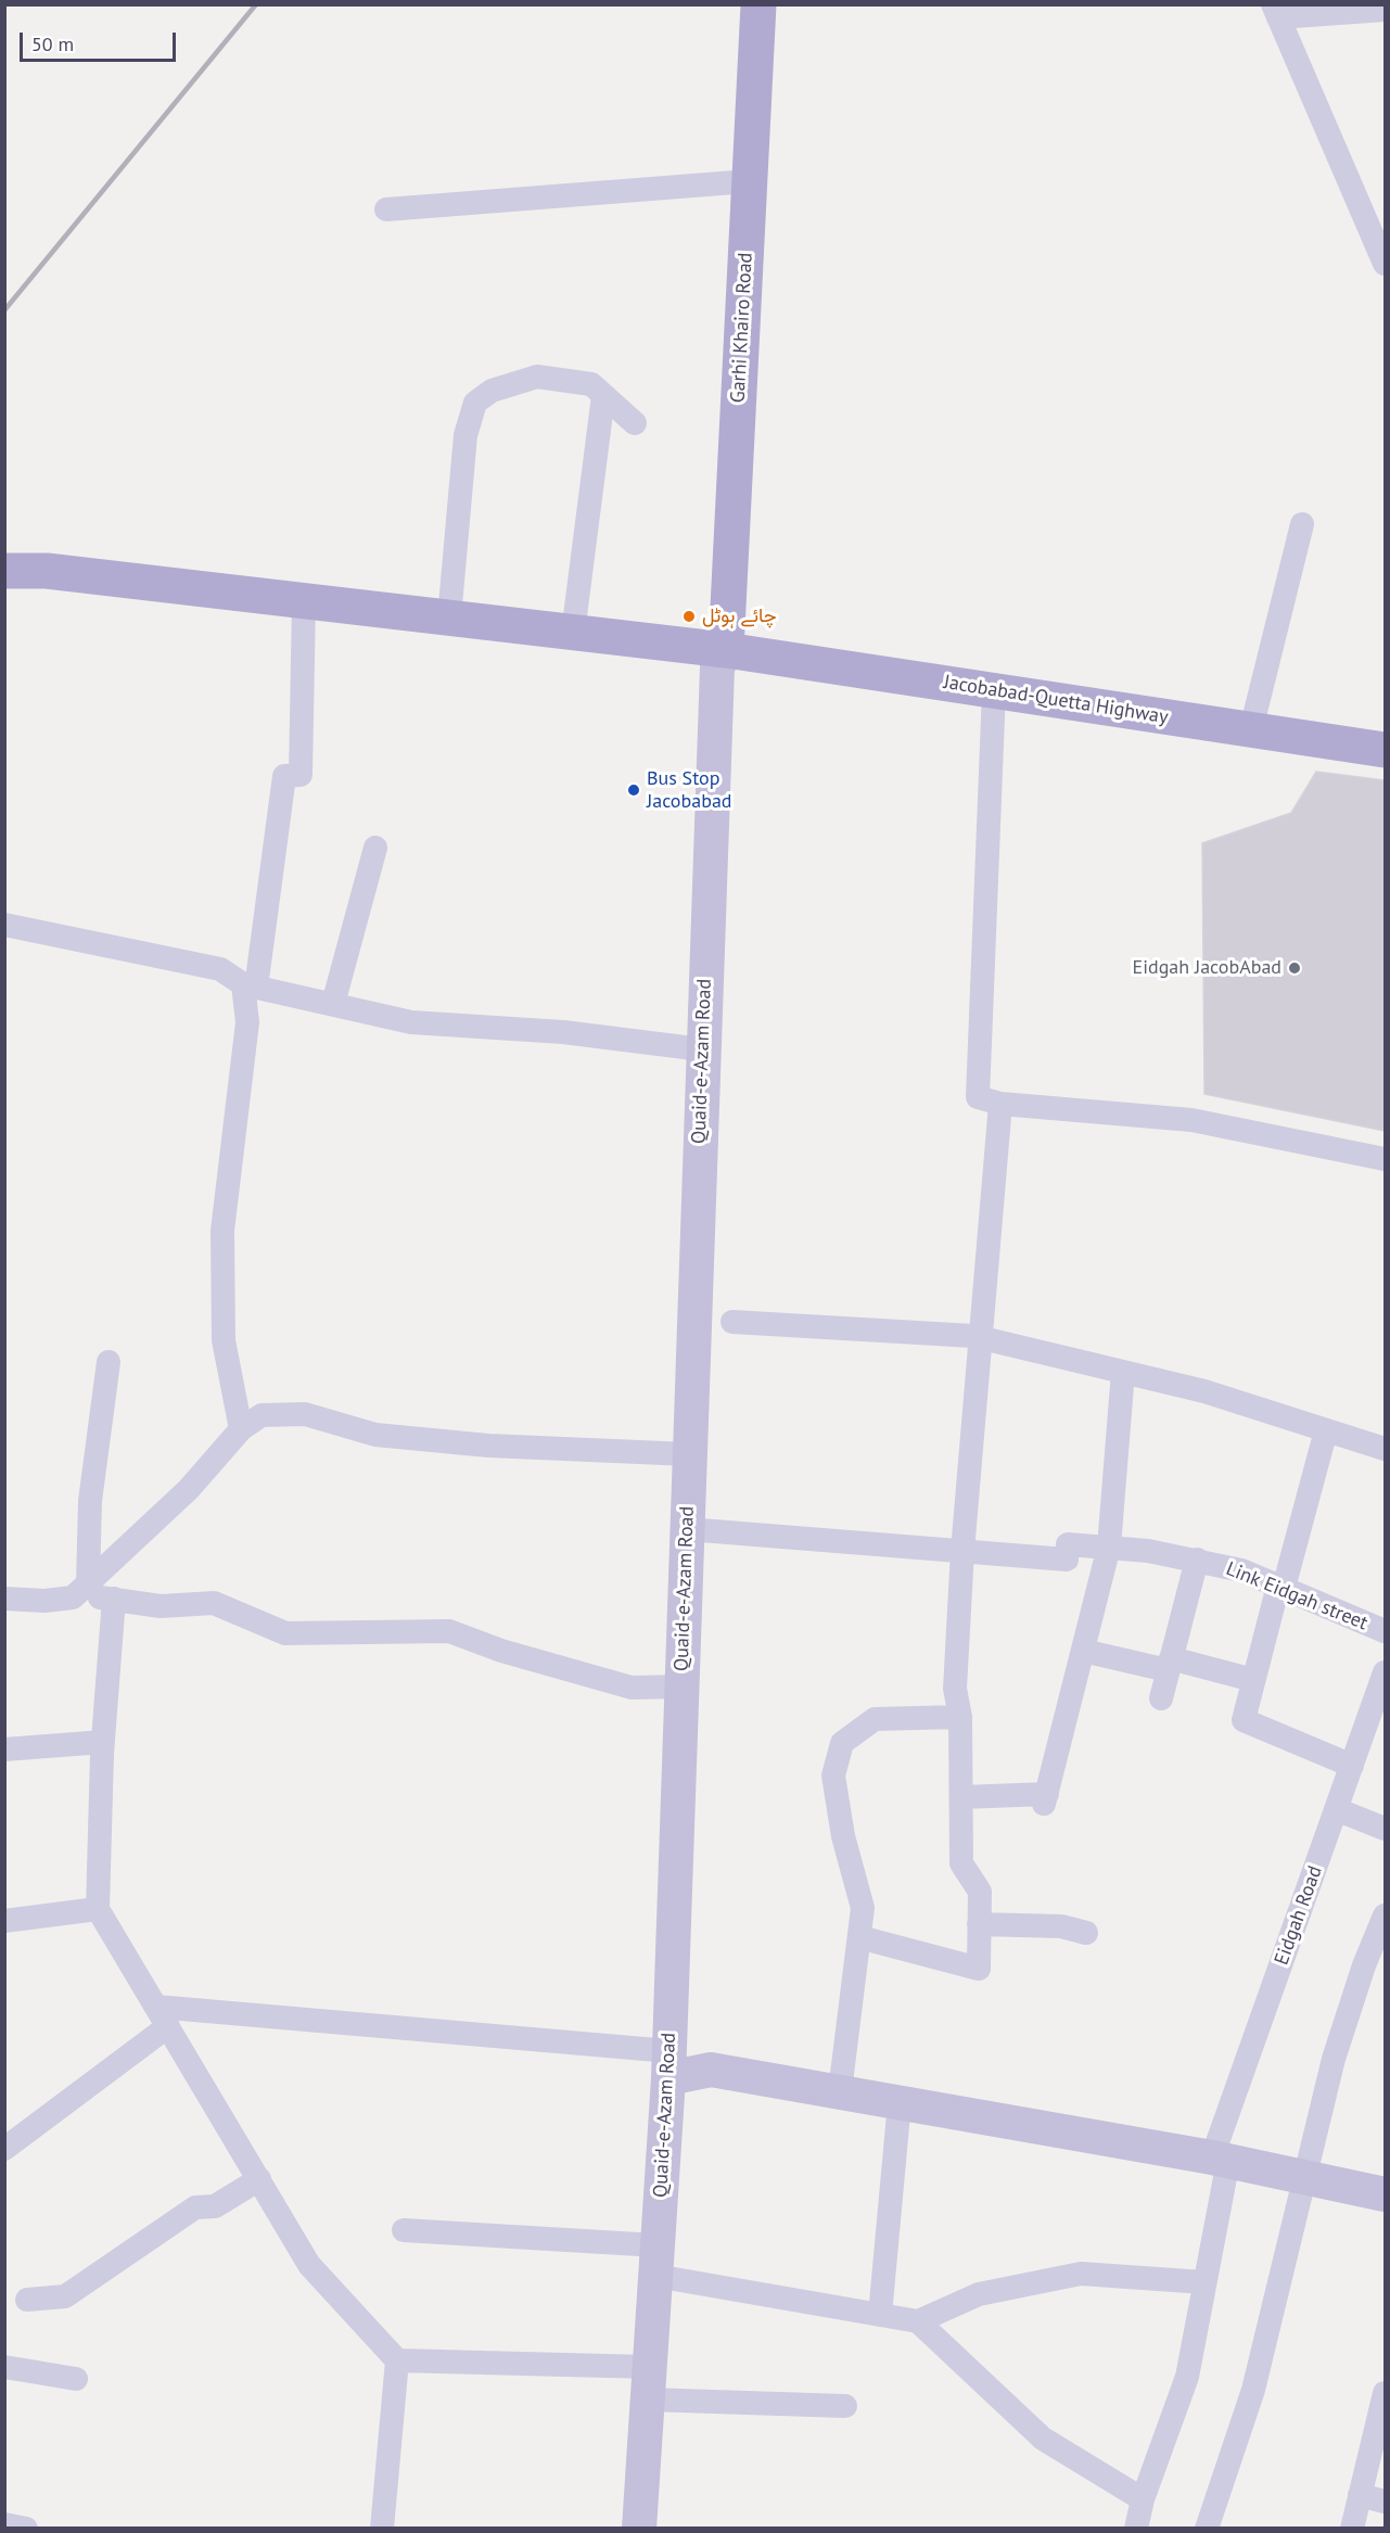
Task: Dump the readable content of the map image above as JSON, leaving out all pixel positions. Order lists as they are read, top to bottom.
{
  "streets": {
    "main road": ["Garhi Khairo Road", "Jacobabad-Quetta Highway"],
    "street": ["Quaid-e-Azam Road", "Link Eidgah street", "Eidgah Road"]
  },
  "crossings": [
    ["Garhi Khairo Road", "Jacobabad-Quetta Highway"],
    ["Garhi Khairo Road", "Quaid-e-Azam Road"],
    ["Jacobabad-Quetta Highway", "Quaid-e-Azam Road"]
  ],
  "places": ["چائے ہوٹل", "Bus Stop Jacobabad", "Eidgah JacobAbad"],
  "scale_bar": "50 m"
}
